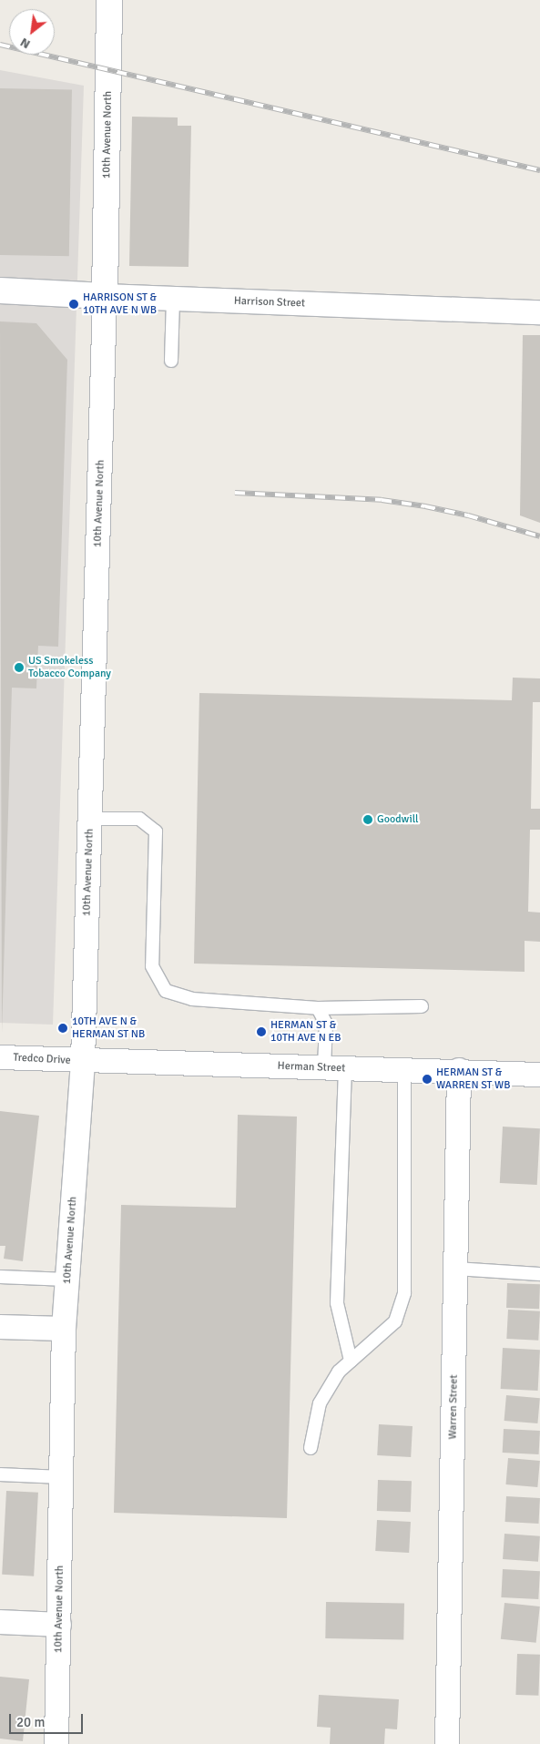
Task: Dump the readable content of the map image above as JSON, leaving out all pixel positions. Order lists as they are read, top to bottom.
{
  "streets": {
    "street": [
      "10th Avenue North",
      "Harrison Street",
      "Tredco Drive",
      "Herman Street",
      "Warren Street"
    ]
  },
  "crossings": [
    ["10th Avenue North", "Harrison Street"],
    ["10th Avenue North", "Tredco Drive"],
    ["10th Avenue North", "Herman Street"],
    ["Tredco Drive", "Herman Street"],
    ["Herman Street", "Warren Street"]
  ],
  "places": [
    "HARRISON ST & 10TH AVE N WB",
    "US Smokeless Tobacco Company",
    "Goodwill",
    "10TH AVE N & HERMAN ST NB",
    "HERMAN ST & 10TH AVE N EB",
    "HERMAN ST & WARREN ST WB"
  ],
  "scale_bar": "20 m",
  "north": "bottom left"
}
